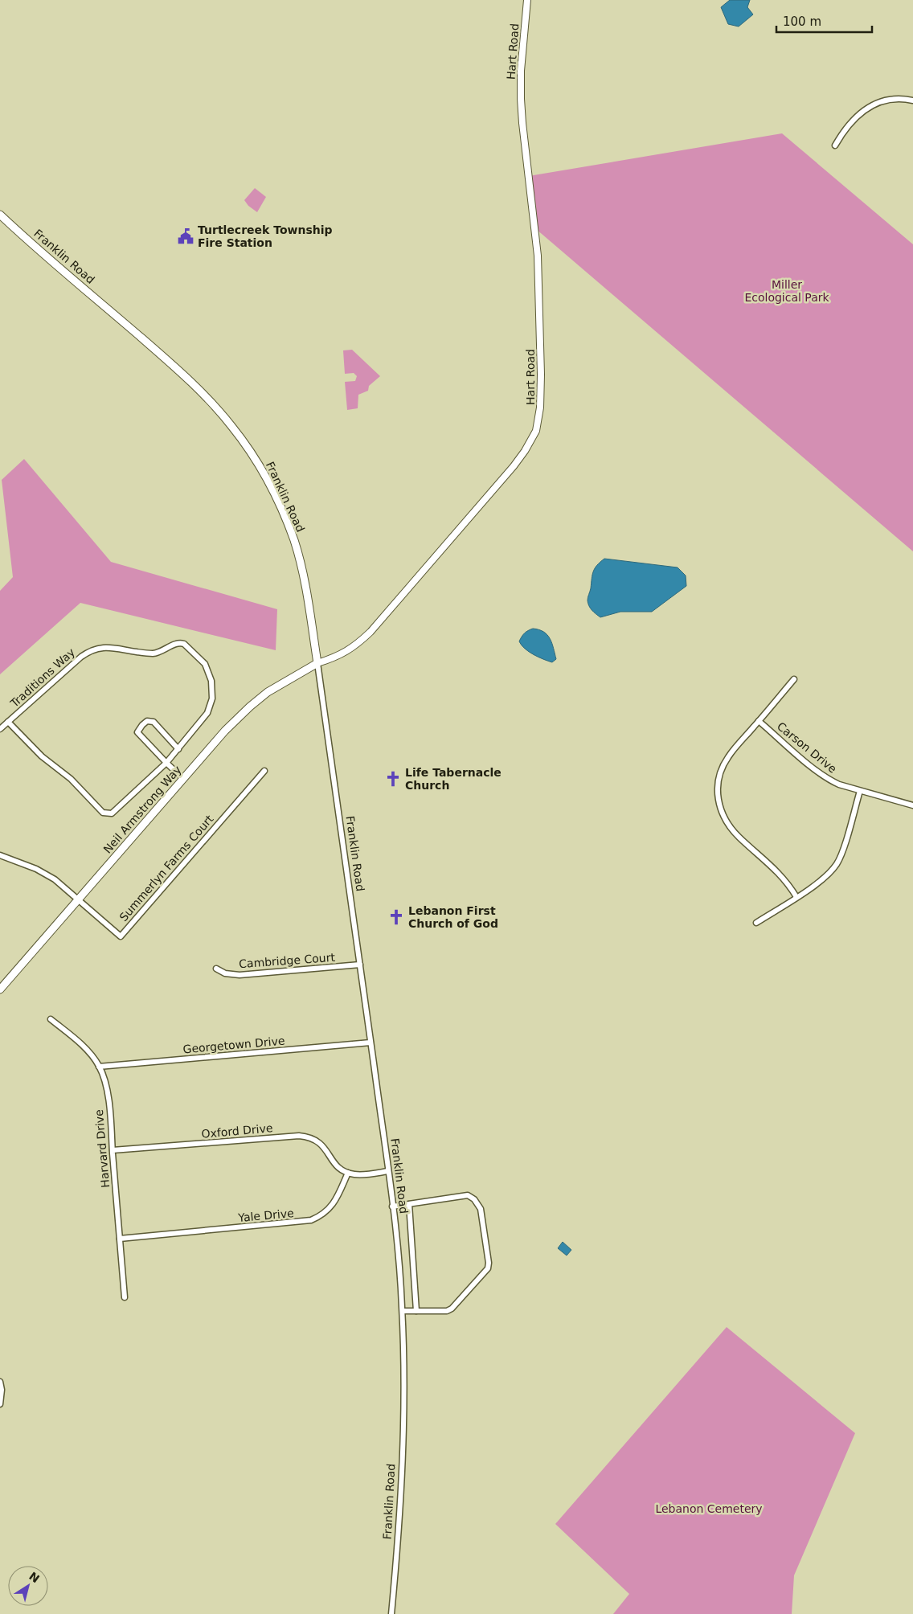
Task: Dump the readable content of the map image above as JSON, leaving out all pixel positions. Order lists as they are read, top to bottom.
{
  "streets": {
    "main road": ["Franklin Road", "Neil Armstrong Way"],
    "street": [
      "Hart Road",
      "Traditions Way",
      "Carson Drive",
      "Summerlyn Farms Court",
      "Cambridge Court",
      "Georgetown Drive",
      "Oxford Drive",
      "Harvard Drive",
      "Yale Drive"
    ]
  },
  "crossings": [
    ["Hart Road", "Franklin Road"],
    ["Hart Road", "Neil Armstrong Way"],
    ["Franklin Road", "Neil Armstrong Way"],
    ["Franklin Road", "Cambridge Court"],
    ["Franklin Road", "Georgetown Drive"],
    ["Neil Armstrong Way", "Summerlyn Farms Court"],
    ["Georgetown Drive", "Harvard Drive"],
    ["Oxford Drive", "Harvard Drive"],
    ["Oxford Drive", "Yale Drive"],
    ["Harvard Drive", "Yale Drive"]
  ],
  "parks": ["Miller Ecological Park", "Lebanon Cemetery"],
  "places": {
    "public building": ["Turtlecreek Township Fire Station"],
    "church": ["Life Tabernacle Church", "Lebanon First Church of God"]
  },
  "scale_bar": "100 m",
  "north": "top right"
}
